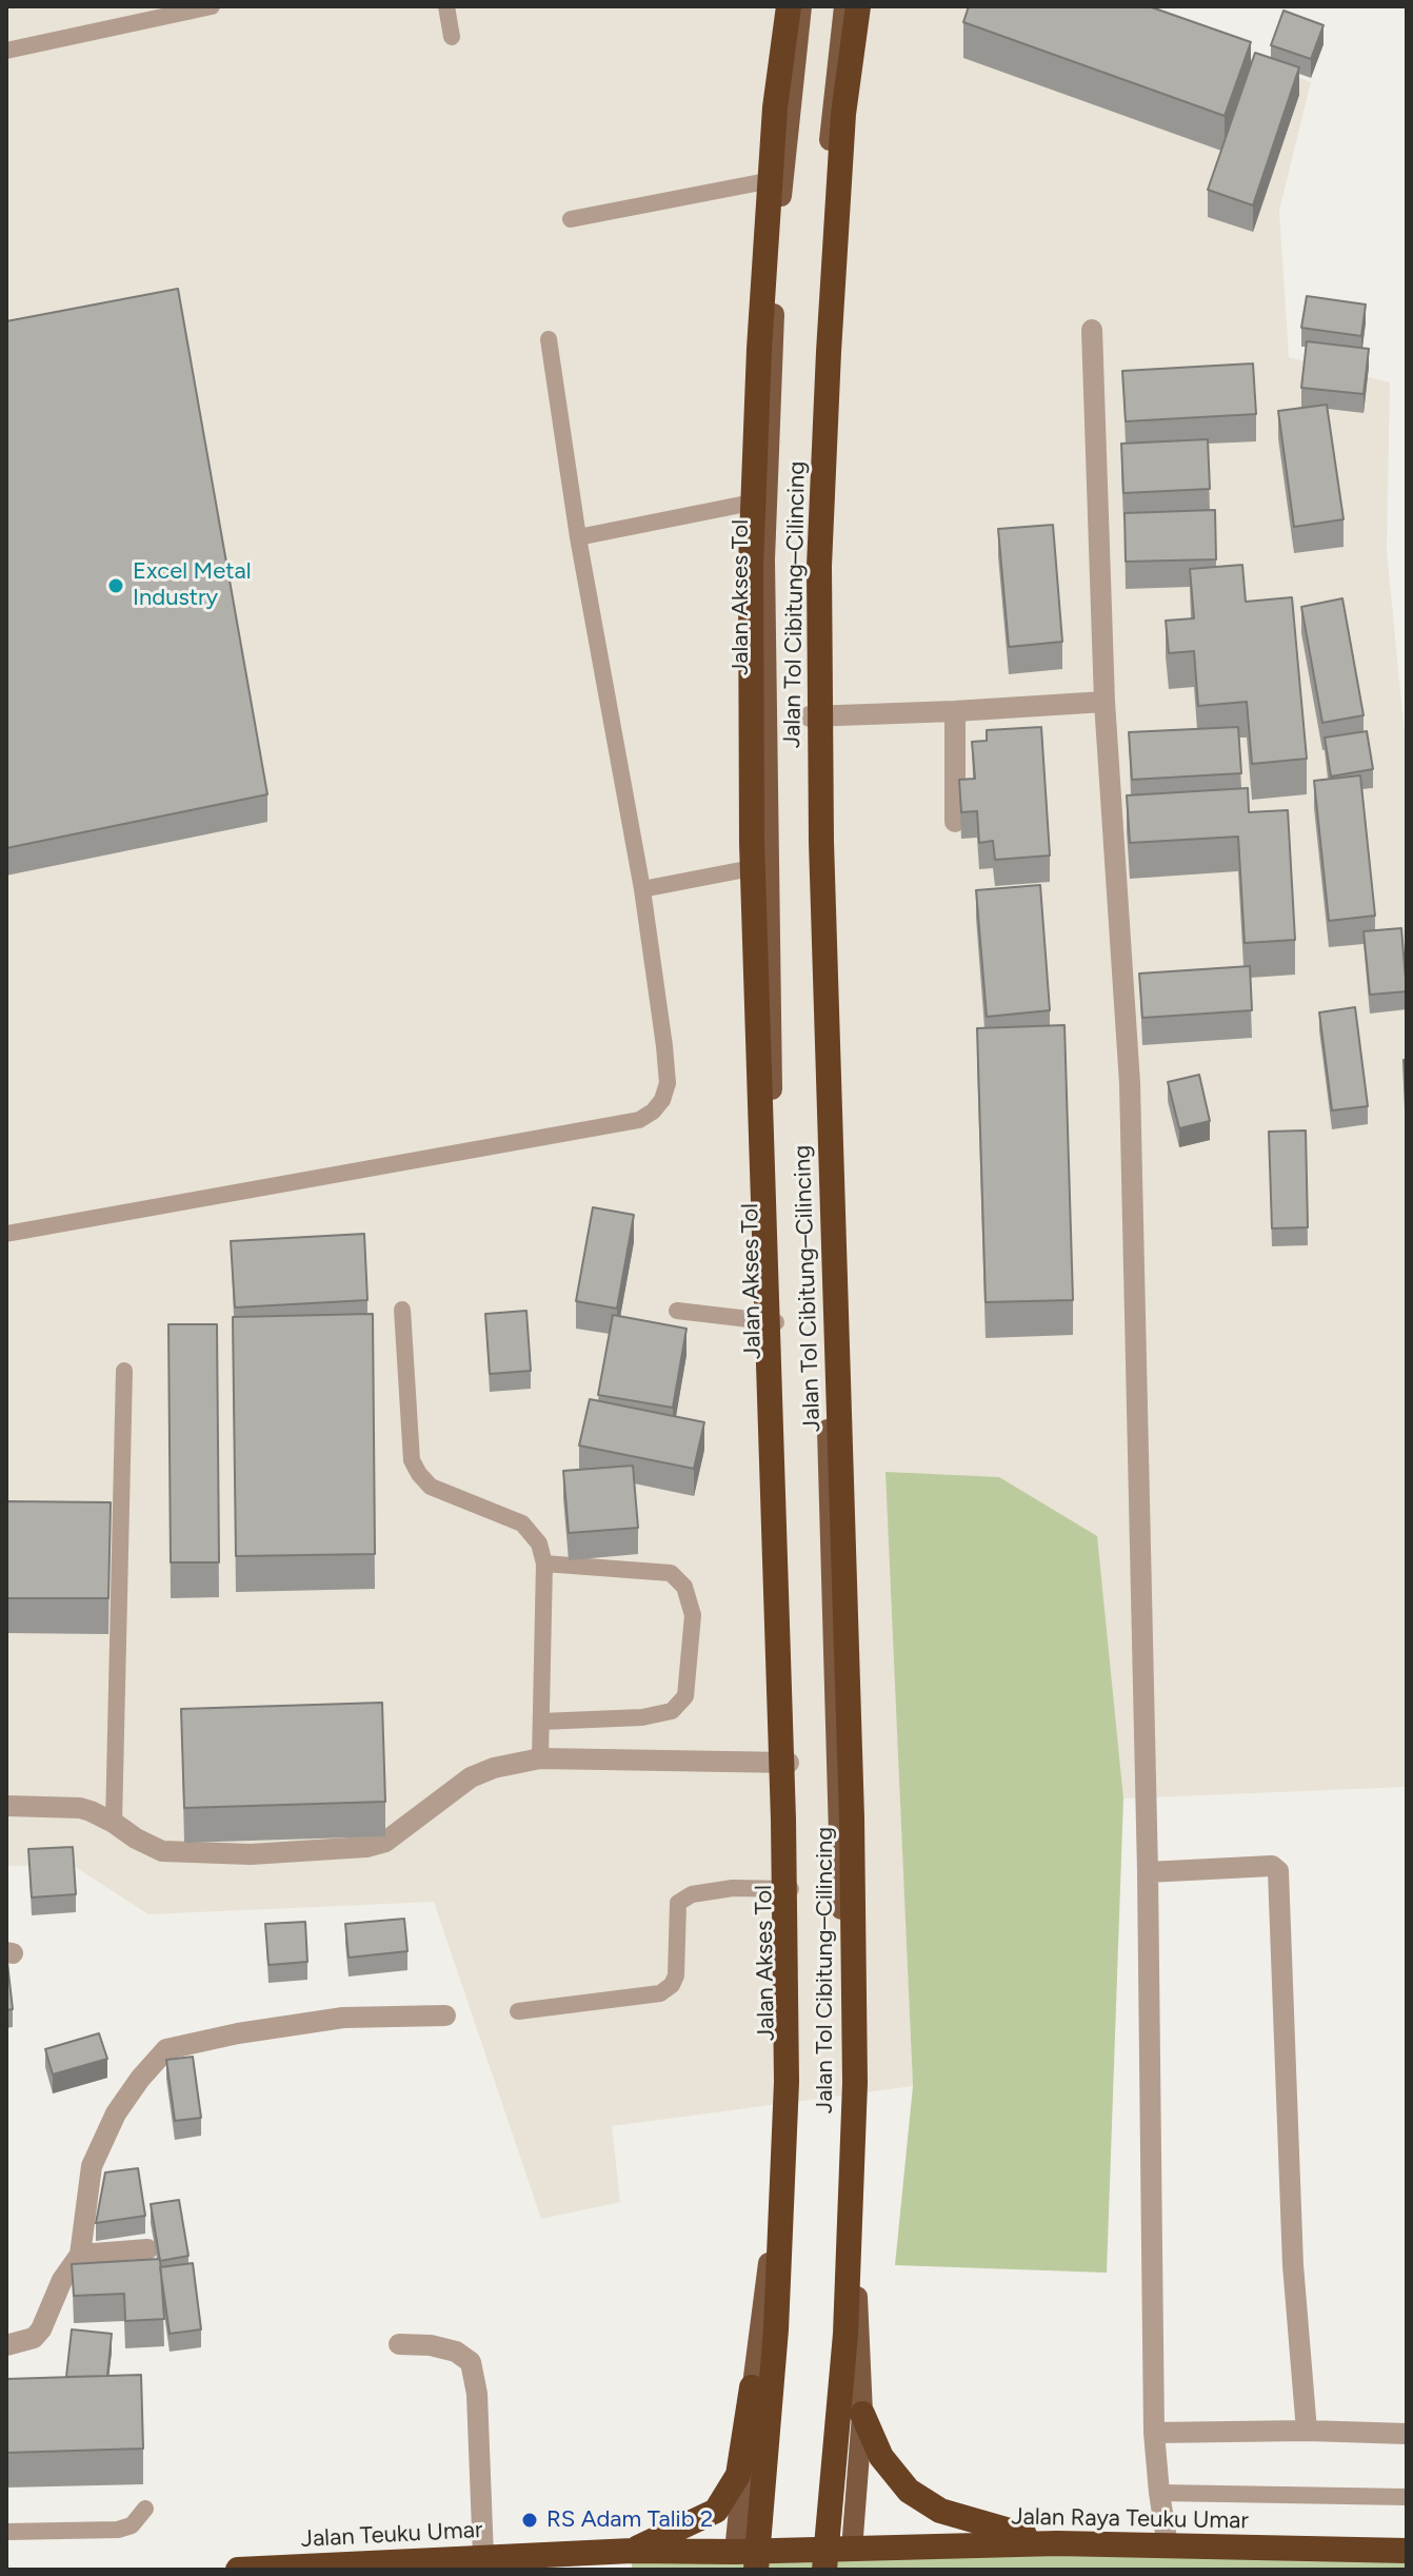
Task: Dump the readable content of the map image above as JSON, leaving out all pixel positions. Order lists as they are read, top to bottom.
{
  "streets": {
    "highway": ["Jalan Tol Cibitung–Cilincing", "Jalan Raya Teuku Umar", "Jalan Teuku Umar"],
    "main road": ["Jalan Akses Tol"]
  },
  "crossings": [
    ["Jalan Akses Tol", "Jalan Teuku Umar"],
    ["Jalan Raya Teuku Umar", "Jalan Teuku Umar"]
  ],
  "places": ["Excel Metal Industry", "RS Adam Talib 2"]
}
